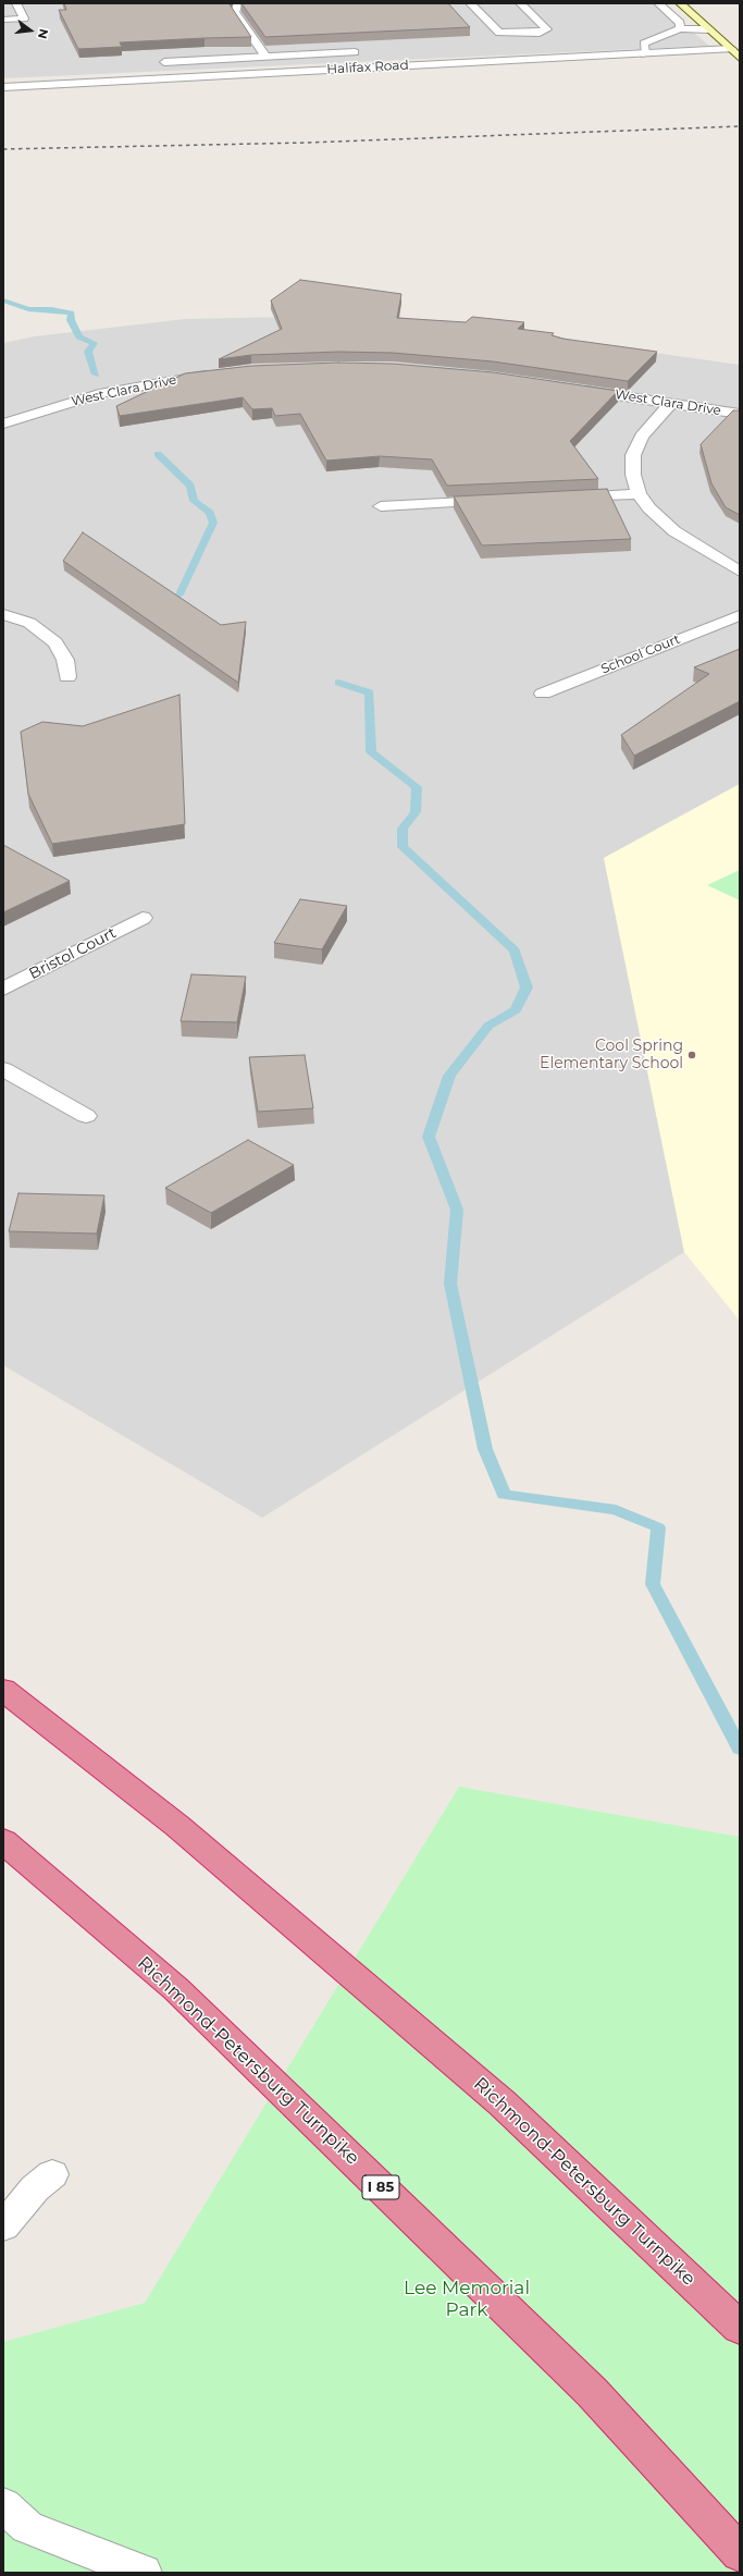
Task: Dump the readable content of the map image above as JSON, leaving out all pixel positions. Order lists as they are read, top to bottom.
{
  "streets": {
    "highway": ["Richmond-Petersburg Turnpike", "I 85"],
    "street": [
      "Halifax Road",
      "West Clara Drive",
      "School Court",
      "Bristol Court"
    ]
  },
  "parks": ["Lee Memorial Park"],
  "places": ["Cool Spring Elementary School"],
  "north": "right"
}
